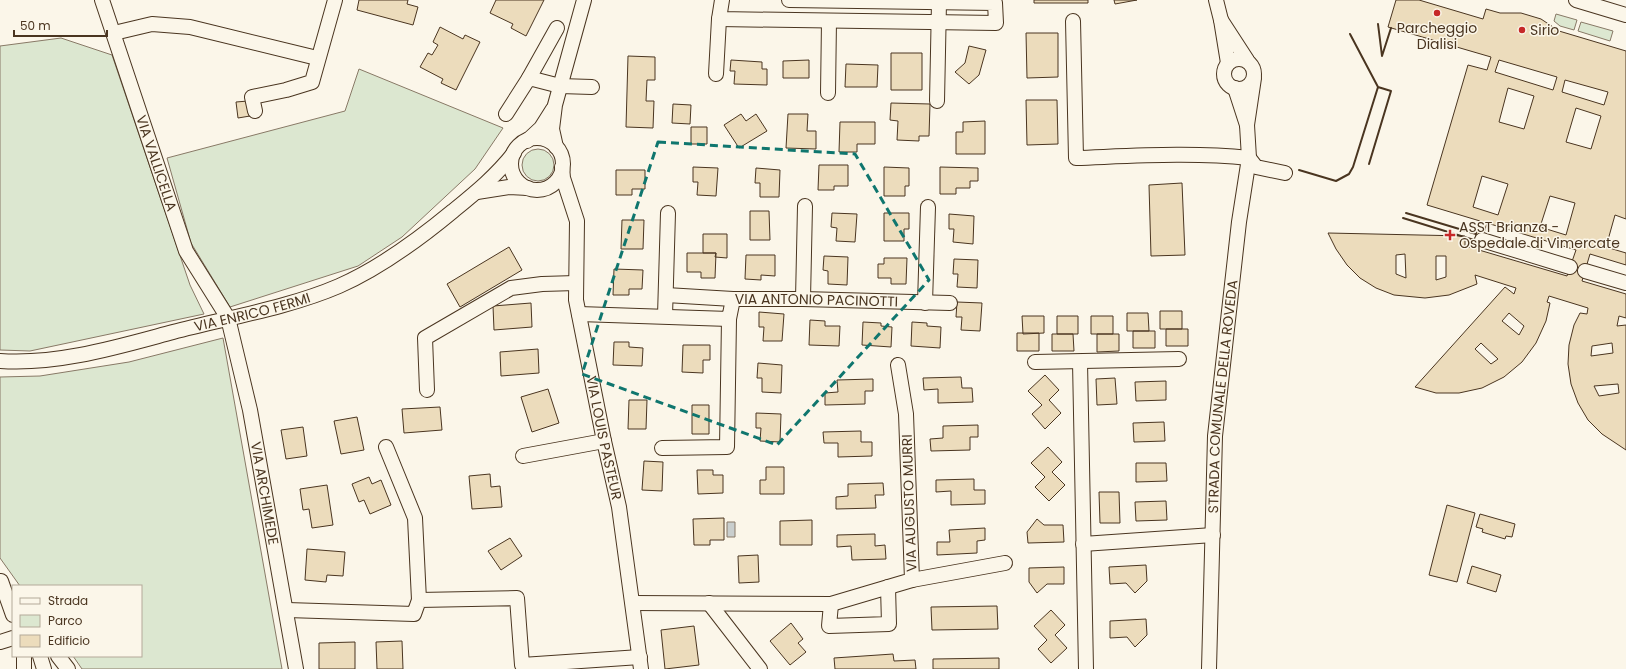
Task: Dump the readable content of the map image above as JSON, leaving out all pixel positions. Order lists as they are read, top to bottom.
{
  "streets": {
    "street": [
      "VIA VALLICELLA",
      "VIA ANTONIO PACINOTTI",
      "VIA ENRICO FERMI",
      "STRADA COMUNALE DELLA ROVEDA",
      "VIA LOUIS PASTEUR",
      "VIA ARCHIMEDE",
      "VIA AUGUSTO MURRI"
    ]
  },
  "crossings": [
    ["VIA VALLICELLA", "VIA ENRICO FERMI"],
    ["VIA VALLICELLA", "VIA ARCHIMEDE"],
    ["VIA ANTONIO PACINOTTI", "VIA LOUIS PASTEUR"],
    ["VIA ENRICO FERMI", "VIA LOUIS PASTEUR"],
    ["VIA ENRICO FERMI", "VIA ARCHIMEDE"],
    ["VIA LOUIS PASTEUR", "VIA AUGUSTO MURRI"]
  ],
  "places": {
    "other": ["Parcheggio Dialisi", "Sirio"],
    "health": ["ASST Brianza - Ospedale di Vimercate"]
  },
  "legend": ["Strada", "Parco", "Edificio"],
  "scale_bar": "50 m"
}
